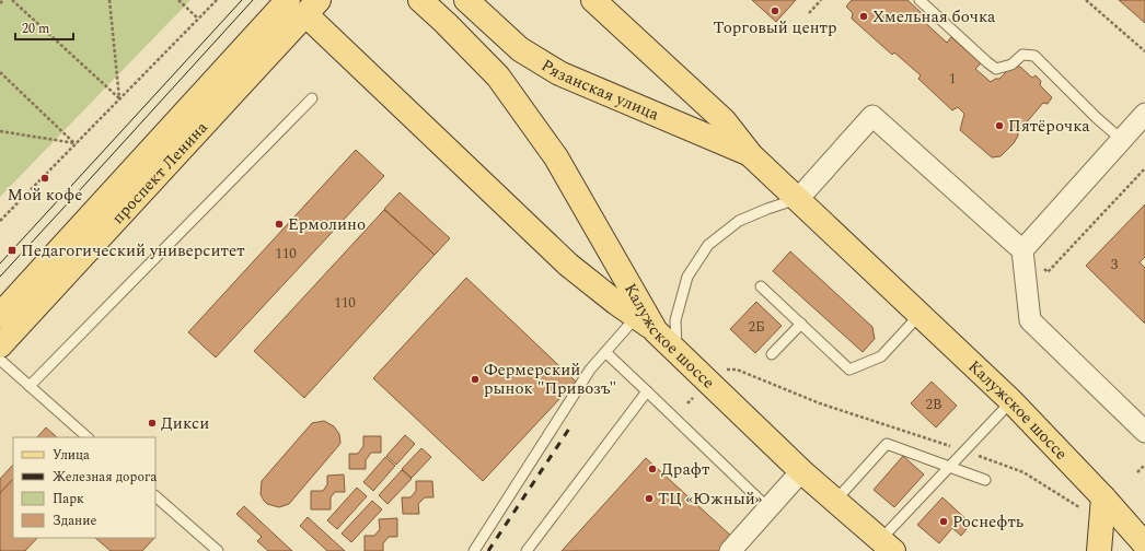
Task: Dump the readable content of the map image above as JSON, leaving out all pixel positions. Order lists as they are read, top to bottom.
{
  "streets": {
    "main road": ["Рязанская улица", "проспект Ленина", "Калужское шоссе"]
  },
  "crossings": [
    ["Рязанская улица", "Калужское шоссе"]
  ],
  "places": {
    "other": [
      "Торговый центр",
      "Хмельная бочка",
      "Пятёрочка",
      "Мой кофе",
      "Ермолино",
      "Фермерский рынок \"Привозъ\"",
      "Дикси",
      "Драфт",
      "ТЦ «Южный»",
      "Роснефть"
    ],
    "transit": ["Педагогический университет"]
  },
  "house_numbers": [
    "1",
    "110",
    "3",
    "110",
    "2Б",
    "2В"
  ],
  "legend": [
    "Улица",
    "Железная дорога",
    "Парк",
    "Здание"
  ],
  "scale_bar": "20 m"
}
